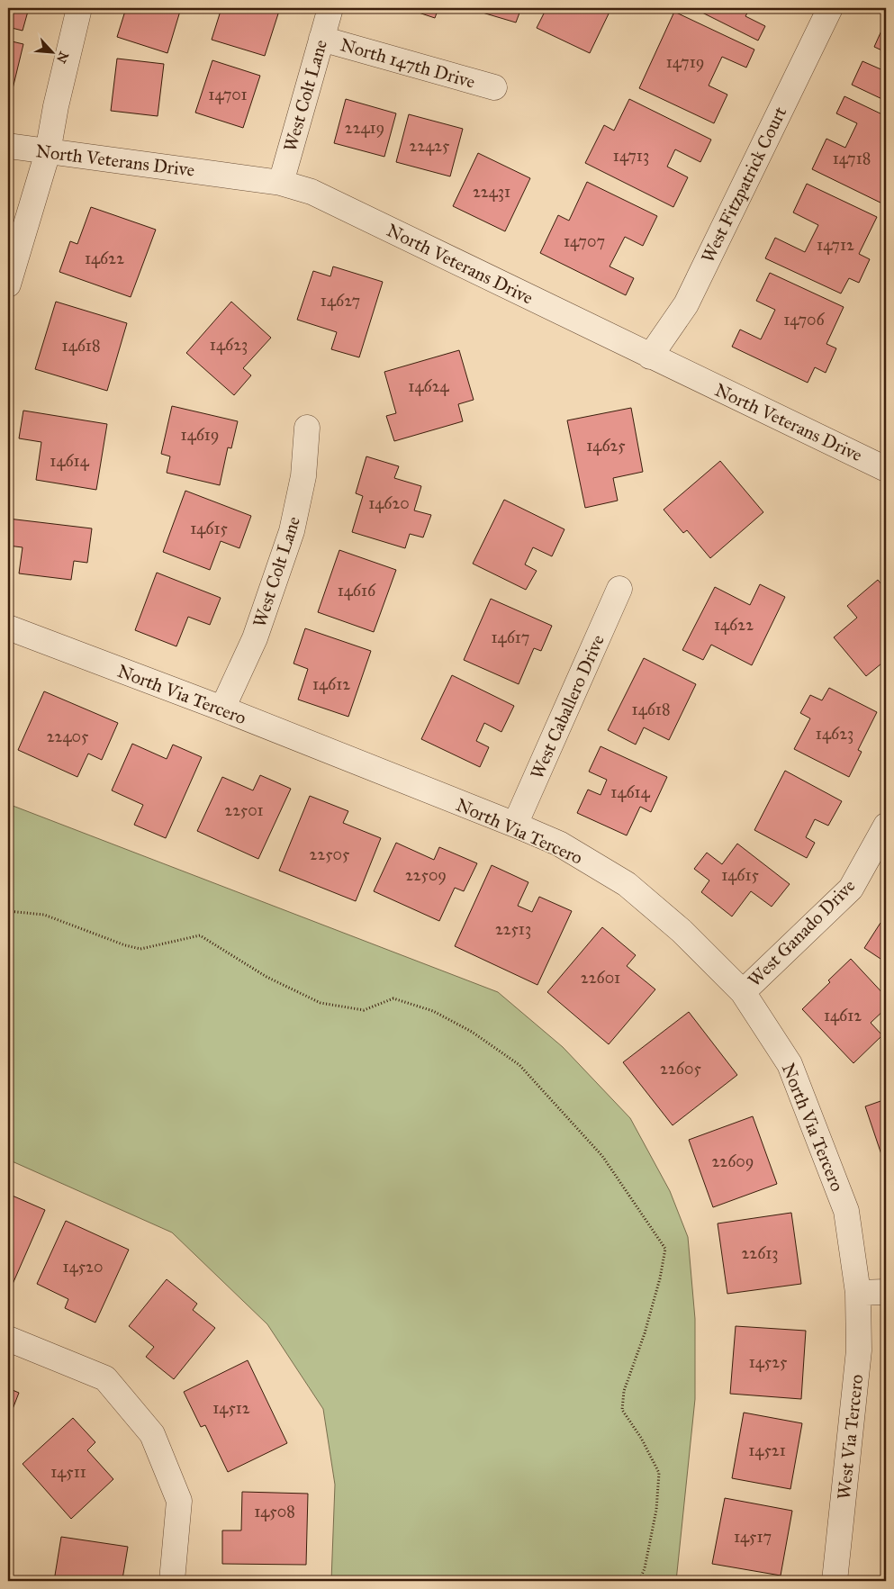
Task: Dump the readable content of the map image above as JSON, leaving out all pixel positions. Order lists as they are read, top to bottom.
{
  "streets": {
    "street": [
      "North 147th Drive",
      "West Colt Lane",
      "North Veterans Drive",
      "West Fitzpatrick Court",
      "North Via Tercero",
      "West Caballero Drive",
      "West Ganado Drive",
      "West Via Tercero"
    ]
  },
  "crossings": [
    ["North 147th Drive", "West Colt Lane"],
    ["West Colt Lane", "North Veterans Drive"],
    ["West Colt Lane", "North Via Tercero"],
    ["North Veterans Drive", "West Fitzpatrick Court"],
    ["North Via Tercero", "West Caballero Drive"],
    ["North Via Tercero", "West Ganado Drive"],
    ["North Via Tercero", "West Via Tercero"]
  ],
  "house_numbers": [
    "14719",
    "14701",
    "22419",
    "22425",
    "14713",
    "14718",
    "22431",
    "14707",
    "14712",
    "14622",
    "14627",
    "14706",
    "14623",
    "14618",
    "14624",
    "14619",
    "14625",
    "14614",
    "14620",
    "14615",
    "14616",
    "14622",
    "14617",
    "14612",
    "14618",
    "14623",
    "22405",
    "14614",
    "22501",
    "22505",
    "22509",
    "14615",
    "22513",
    "22601",
    "14612",
    "22605",
    "22609",
    "22613",
    "14520",
    "14525",
    "14512",
    "14521",
    "14511",
    "14508",
    "14517"
  ],
  "north": "bottom right"
}
